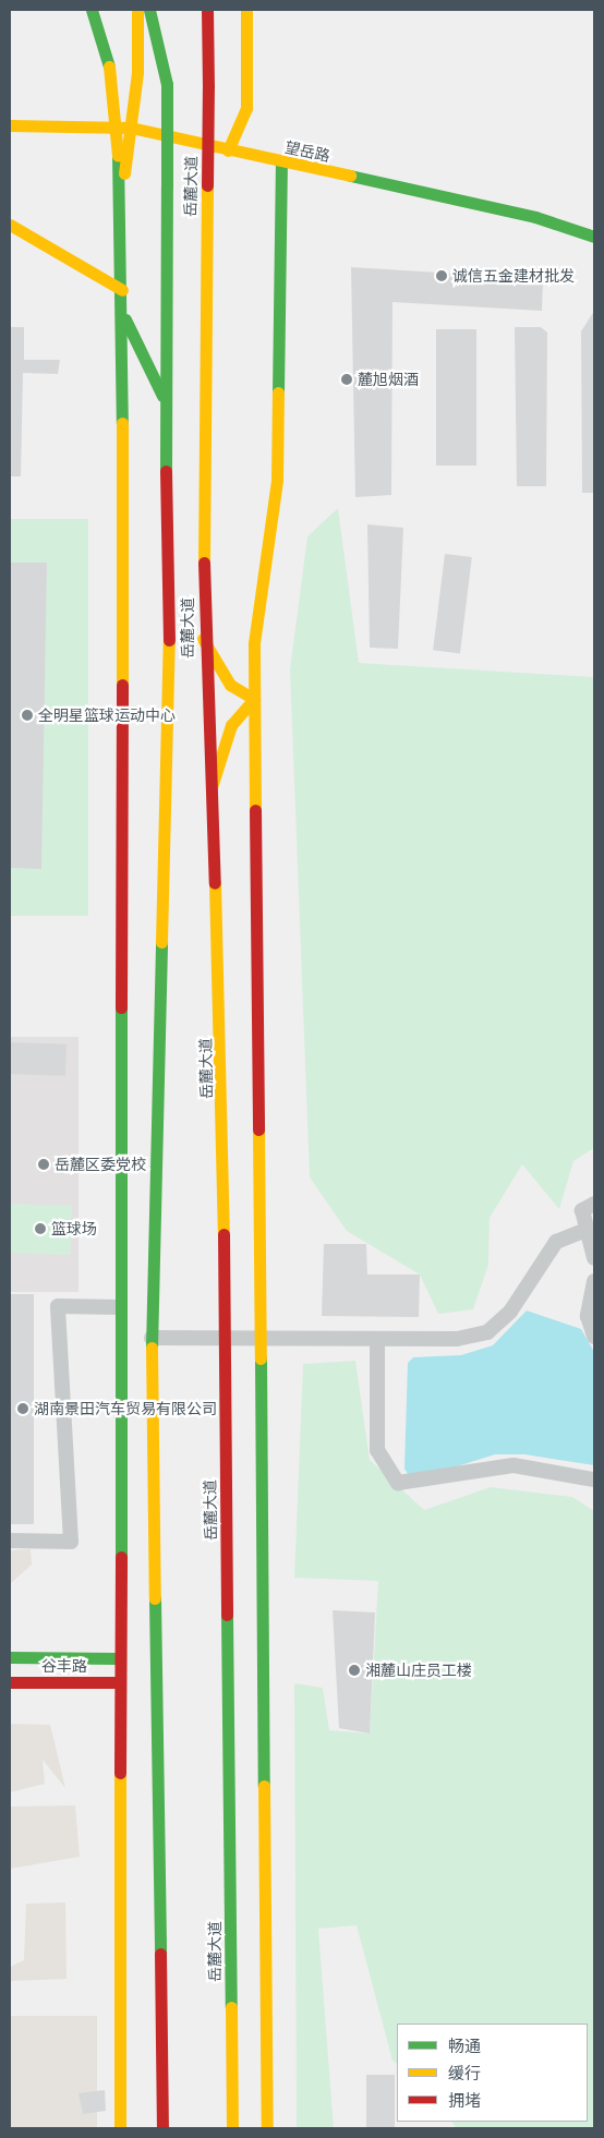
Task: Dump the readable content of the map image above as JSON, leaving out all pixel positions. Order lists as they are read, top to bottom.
{
  "streets": {
    "main road": ["望岳路", "岳麓大道", "谷丰路"]
  },
  "places": [
    "诚信五金建材批发",
    "麓旭烟酒",
    "全明星篮球运动中心",
    "岳麓区委党校",
    "篮球场",
    "湖南景田汽车贸易有限公司",
    "湘麓山庄员工楼"
  ],
  "legend": ["畅通", "缓行", "拥堵"]
}
